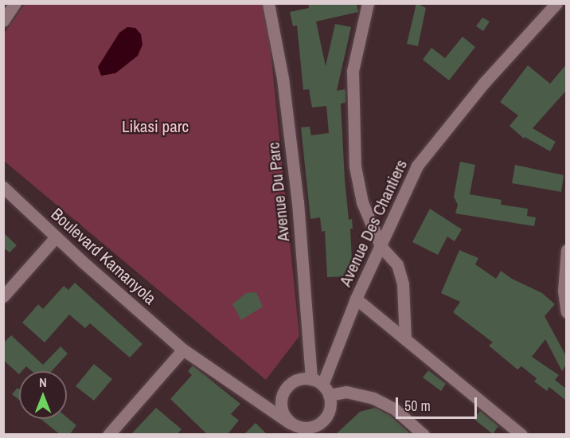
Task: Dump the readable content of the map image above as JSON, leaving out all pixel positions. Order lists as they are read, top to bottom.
{
  "streets": {
    "street": ["Avenue Du Parc", "Avenue Des Chantiers", "Boulevard Kamanyola"]
  },
  "crossings": [
    ["Avenue Du Parc", "Avenue Des Chantiers"],
    ["Avenue Du Parc", "Boulevard Kamanyola"],
    ["Avenue Des Chantiers", "Boulevard Kamanyola"]
  ],
  "parks": ["Likasi parc"],
  "scale_bar": "50 m",
  "north": "top"
}
